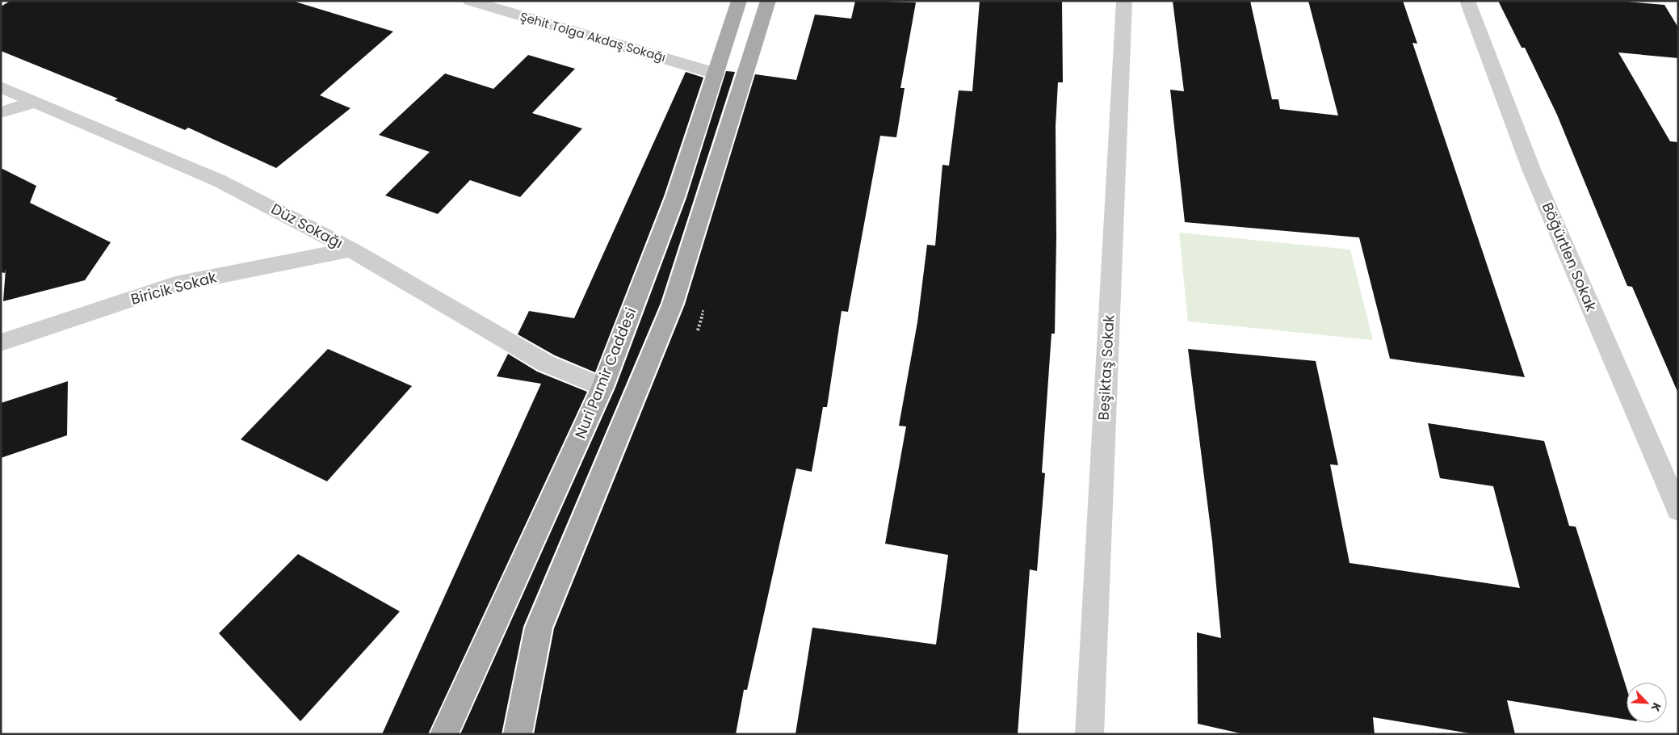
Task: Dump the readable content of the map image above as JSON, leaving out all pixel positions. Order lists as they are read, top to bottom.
{
  "streets": {
    "main road": ["Nuri Pamir Caddesi"],
    "street": [
      "Şehit Tolga Akdaş Sokağı",
      "Düz Sokağı",
      "Böğürtlen Sokak",
      "Biricik Sokak",
      "Beşiktaş Sokak"
    ]
  },
  "crossings": [
    ["Şehit Tolga Akdaş Sokağı", "Nuri Pamir Caddesi"],
    ["Düz Sokağı", "Biricik Sokak"],
    ["Düz Sokağı", "Nuri Pamir Caddesi"]
  ],
  "north": "bottom right"
}
